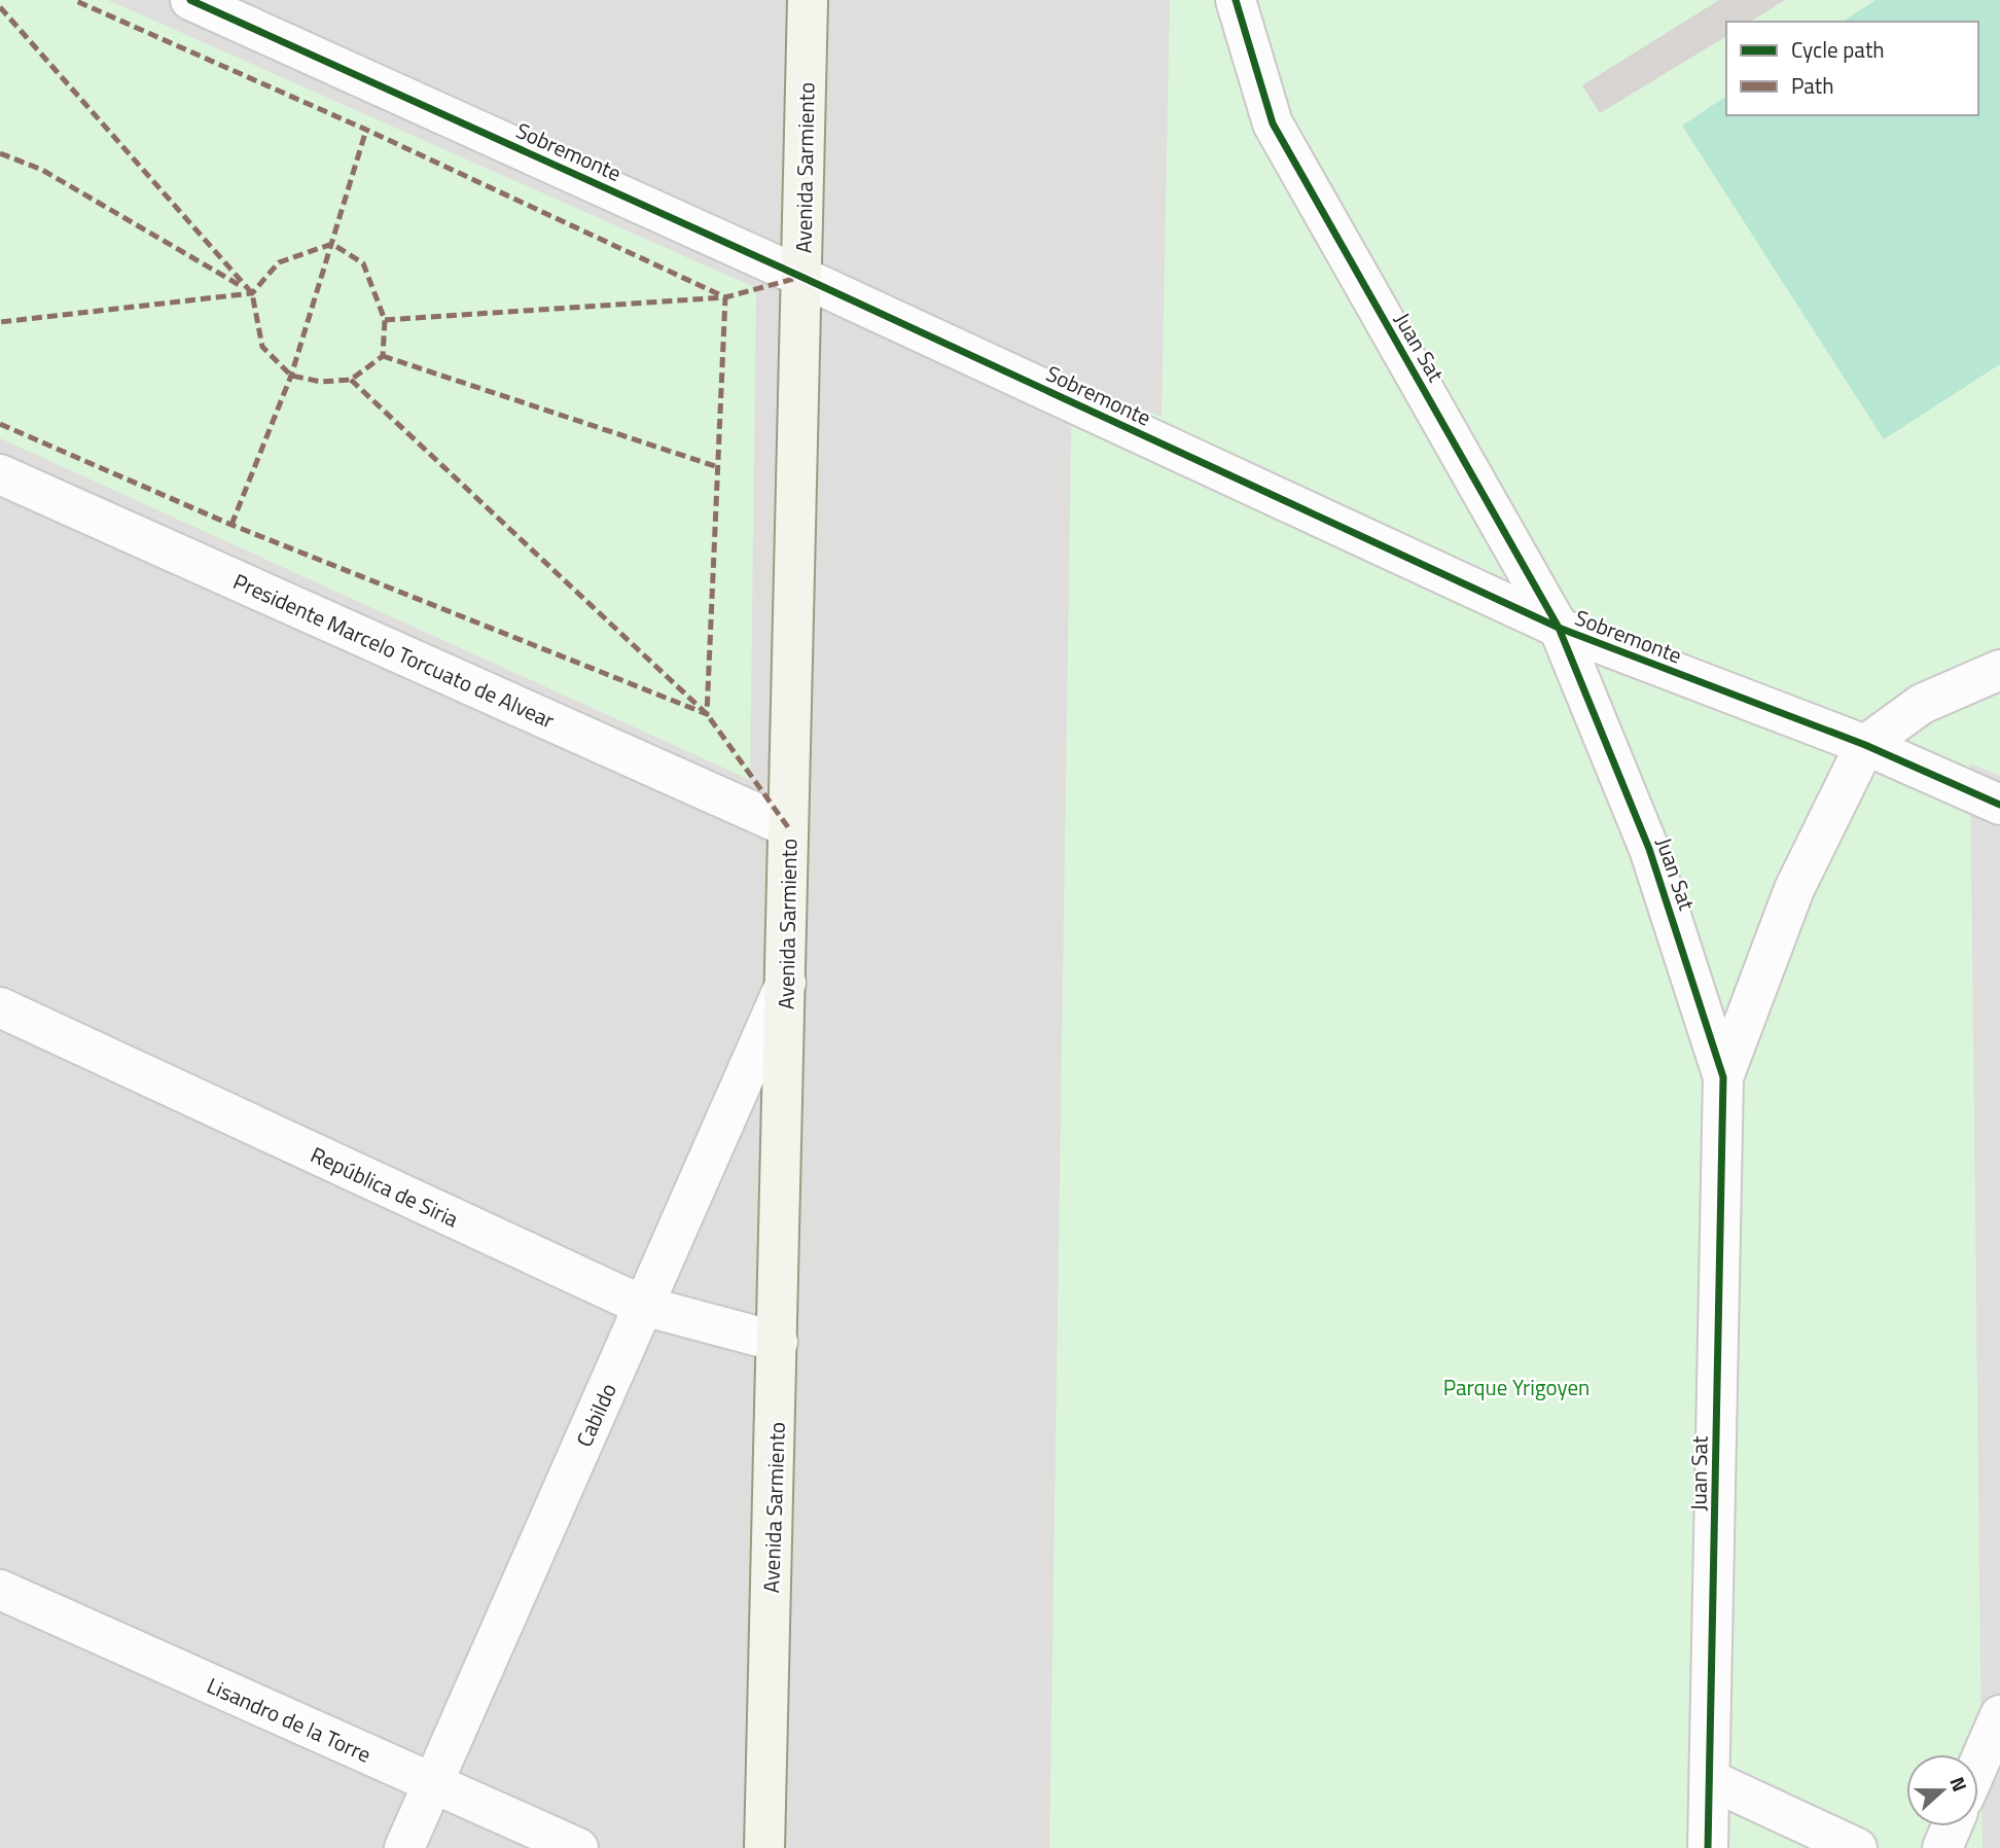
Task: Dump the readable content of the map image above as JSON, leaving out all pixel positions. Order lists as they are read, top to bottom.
{
  "streets": {
    "main road": ["Avenida Sarmiento"],
    "street": [
      "Sobremonte",
      "Juan Sat",
      "Presidente Marcelo Torcuato de Alvear",
      "República de Siria",
      "Cabildo",
      "Lisandro de la Torre"
    ]
  },
  "crossings": [
    ["Sobremonte", "Avenida Sarmiento"],
    ["Sobremonte", "Juan Sat"],
    ["Avenida Sarmiento", "Presidente Marcelo Torcuato de Alvear"],
    ["Avenida Sarmiento", "República de Siria"],
    ["Avenida Sarmiento", "Cabildo"],
    ["República de Siria", "Cabildo"],
    ["Cabildo", "Lisandro de la Torre"]
  ],
  "parks": ["Parque Yrigoyen"],
  "legend": ["Cycle path", "Path"],
  "north": "right"
}
